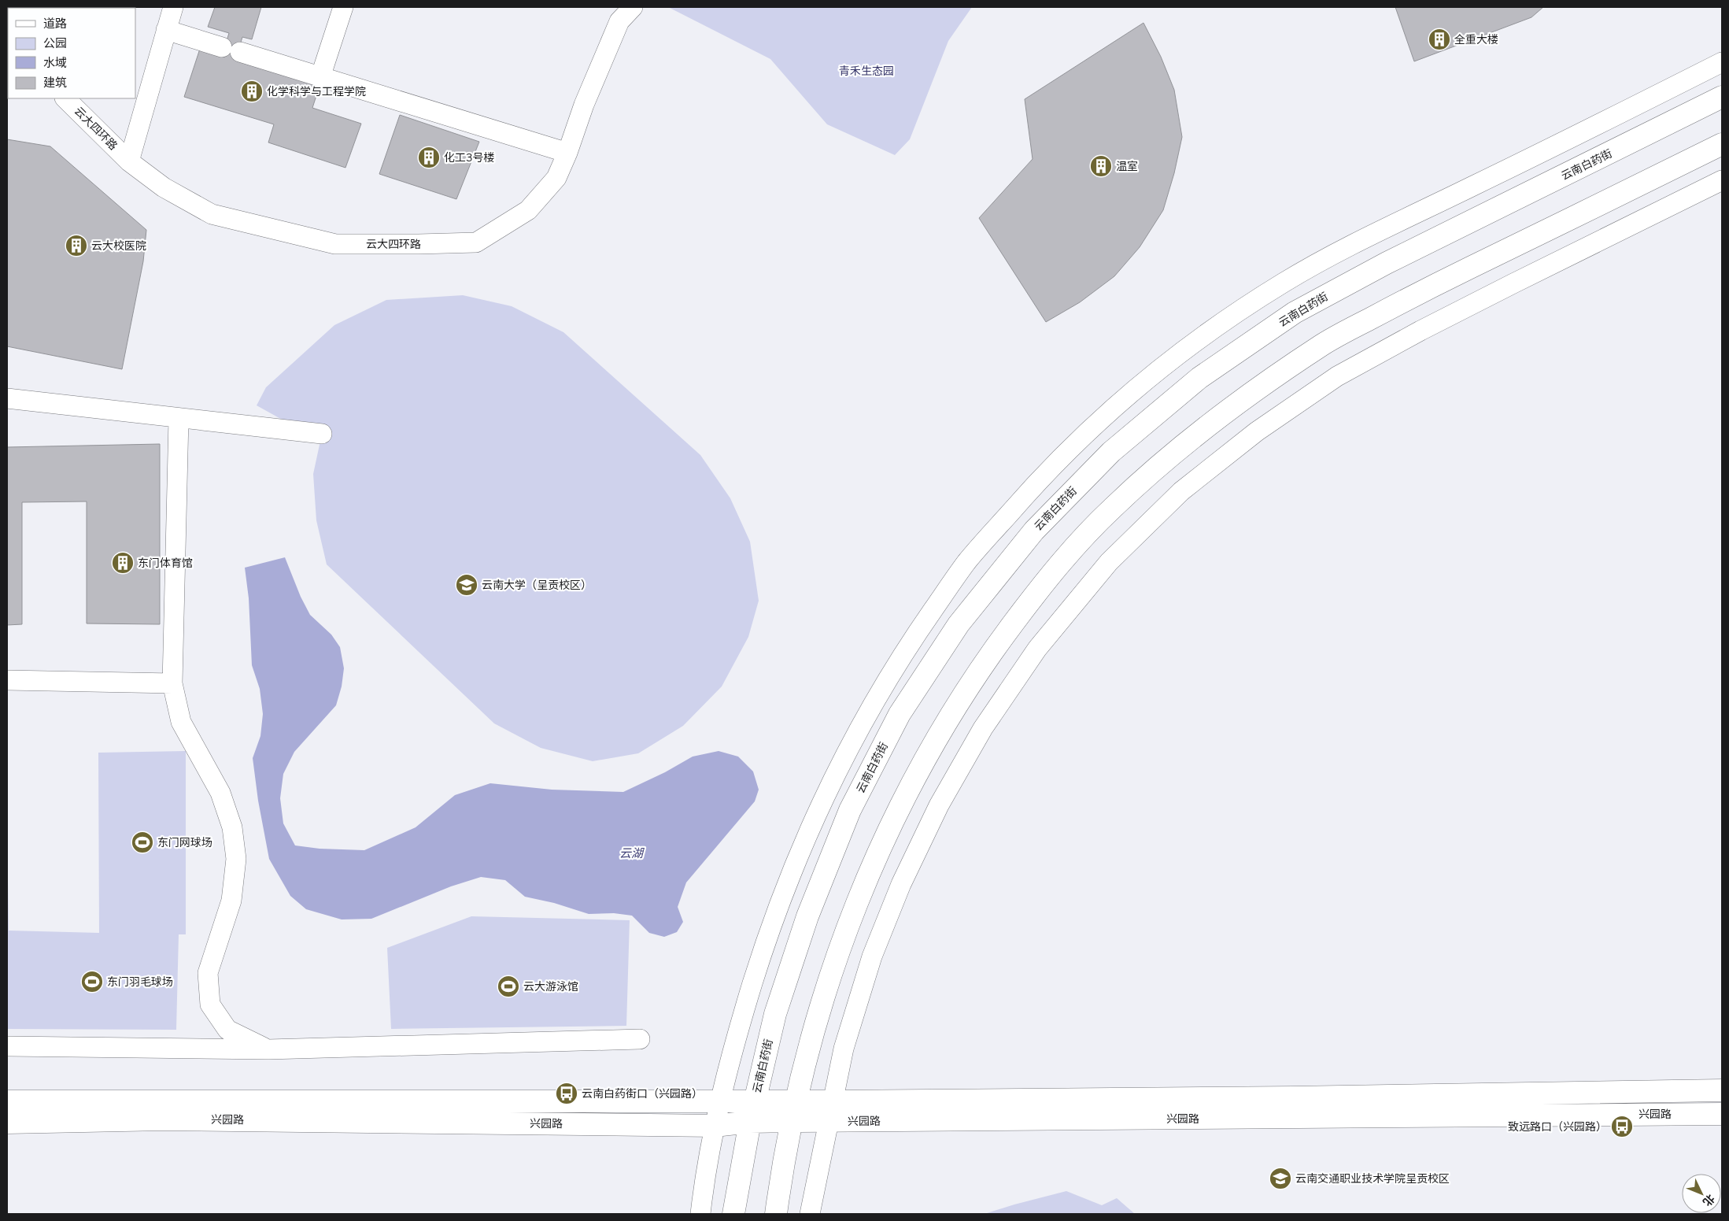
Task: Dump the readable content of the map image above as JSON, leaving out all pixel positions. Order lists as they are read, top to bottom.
{
  "streets": {
    "main road": ["云南白药街", "兴园路"],
    "street": ["云大四环路"]
  },
  "crossings": [
    ["云南白药街", "兴园路"]
  ],
  "water": ["云湖"],
  "parks": ["青禾生态园"],
  "places": {
    "building": [
      "全重大楼",
      "化学科学与工程学院",
      "化工3号楼",
      "温室",
      "云大校医院",
      "东门体育馆"
    ],
    "school or university": ["云南大学（呈贡校区）", "云南交通职业技术学院呈贡校区"],
    "sports": ["东门网球场", "东门羽毛球场", "云大游泳馆"],
    "bus stop": ["云南白药街口（兴园路）", "致远路口（兴园路）"]
  },
  "legend": [
    "道路",
    "公园",
    "水域",
    "建筑"
  ],
  "north": "bottom right"
}
